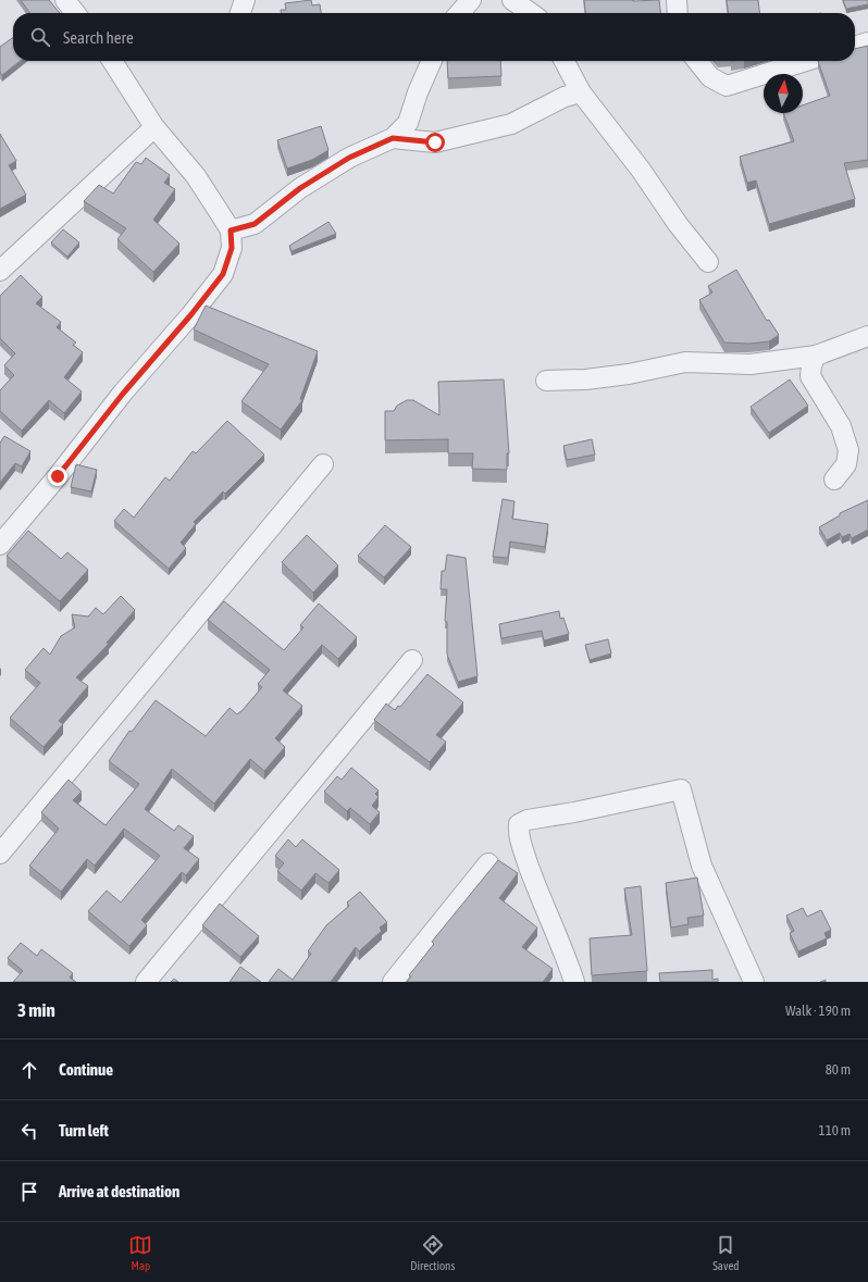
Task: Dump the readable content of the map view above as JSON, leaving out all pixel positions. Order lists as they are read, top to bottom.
{
  "north": "top",
  "page": {
    "search": "Search here",
    "heading": ["3 min", "Walk · 190 m"],
    "list": [
      ["Continue", "80 m"],
      ["Turn left", "110 m"],
      "Arrive at destination"
    ],
    "nav": ["Map", "Directions", "Saved"]
  }
}
